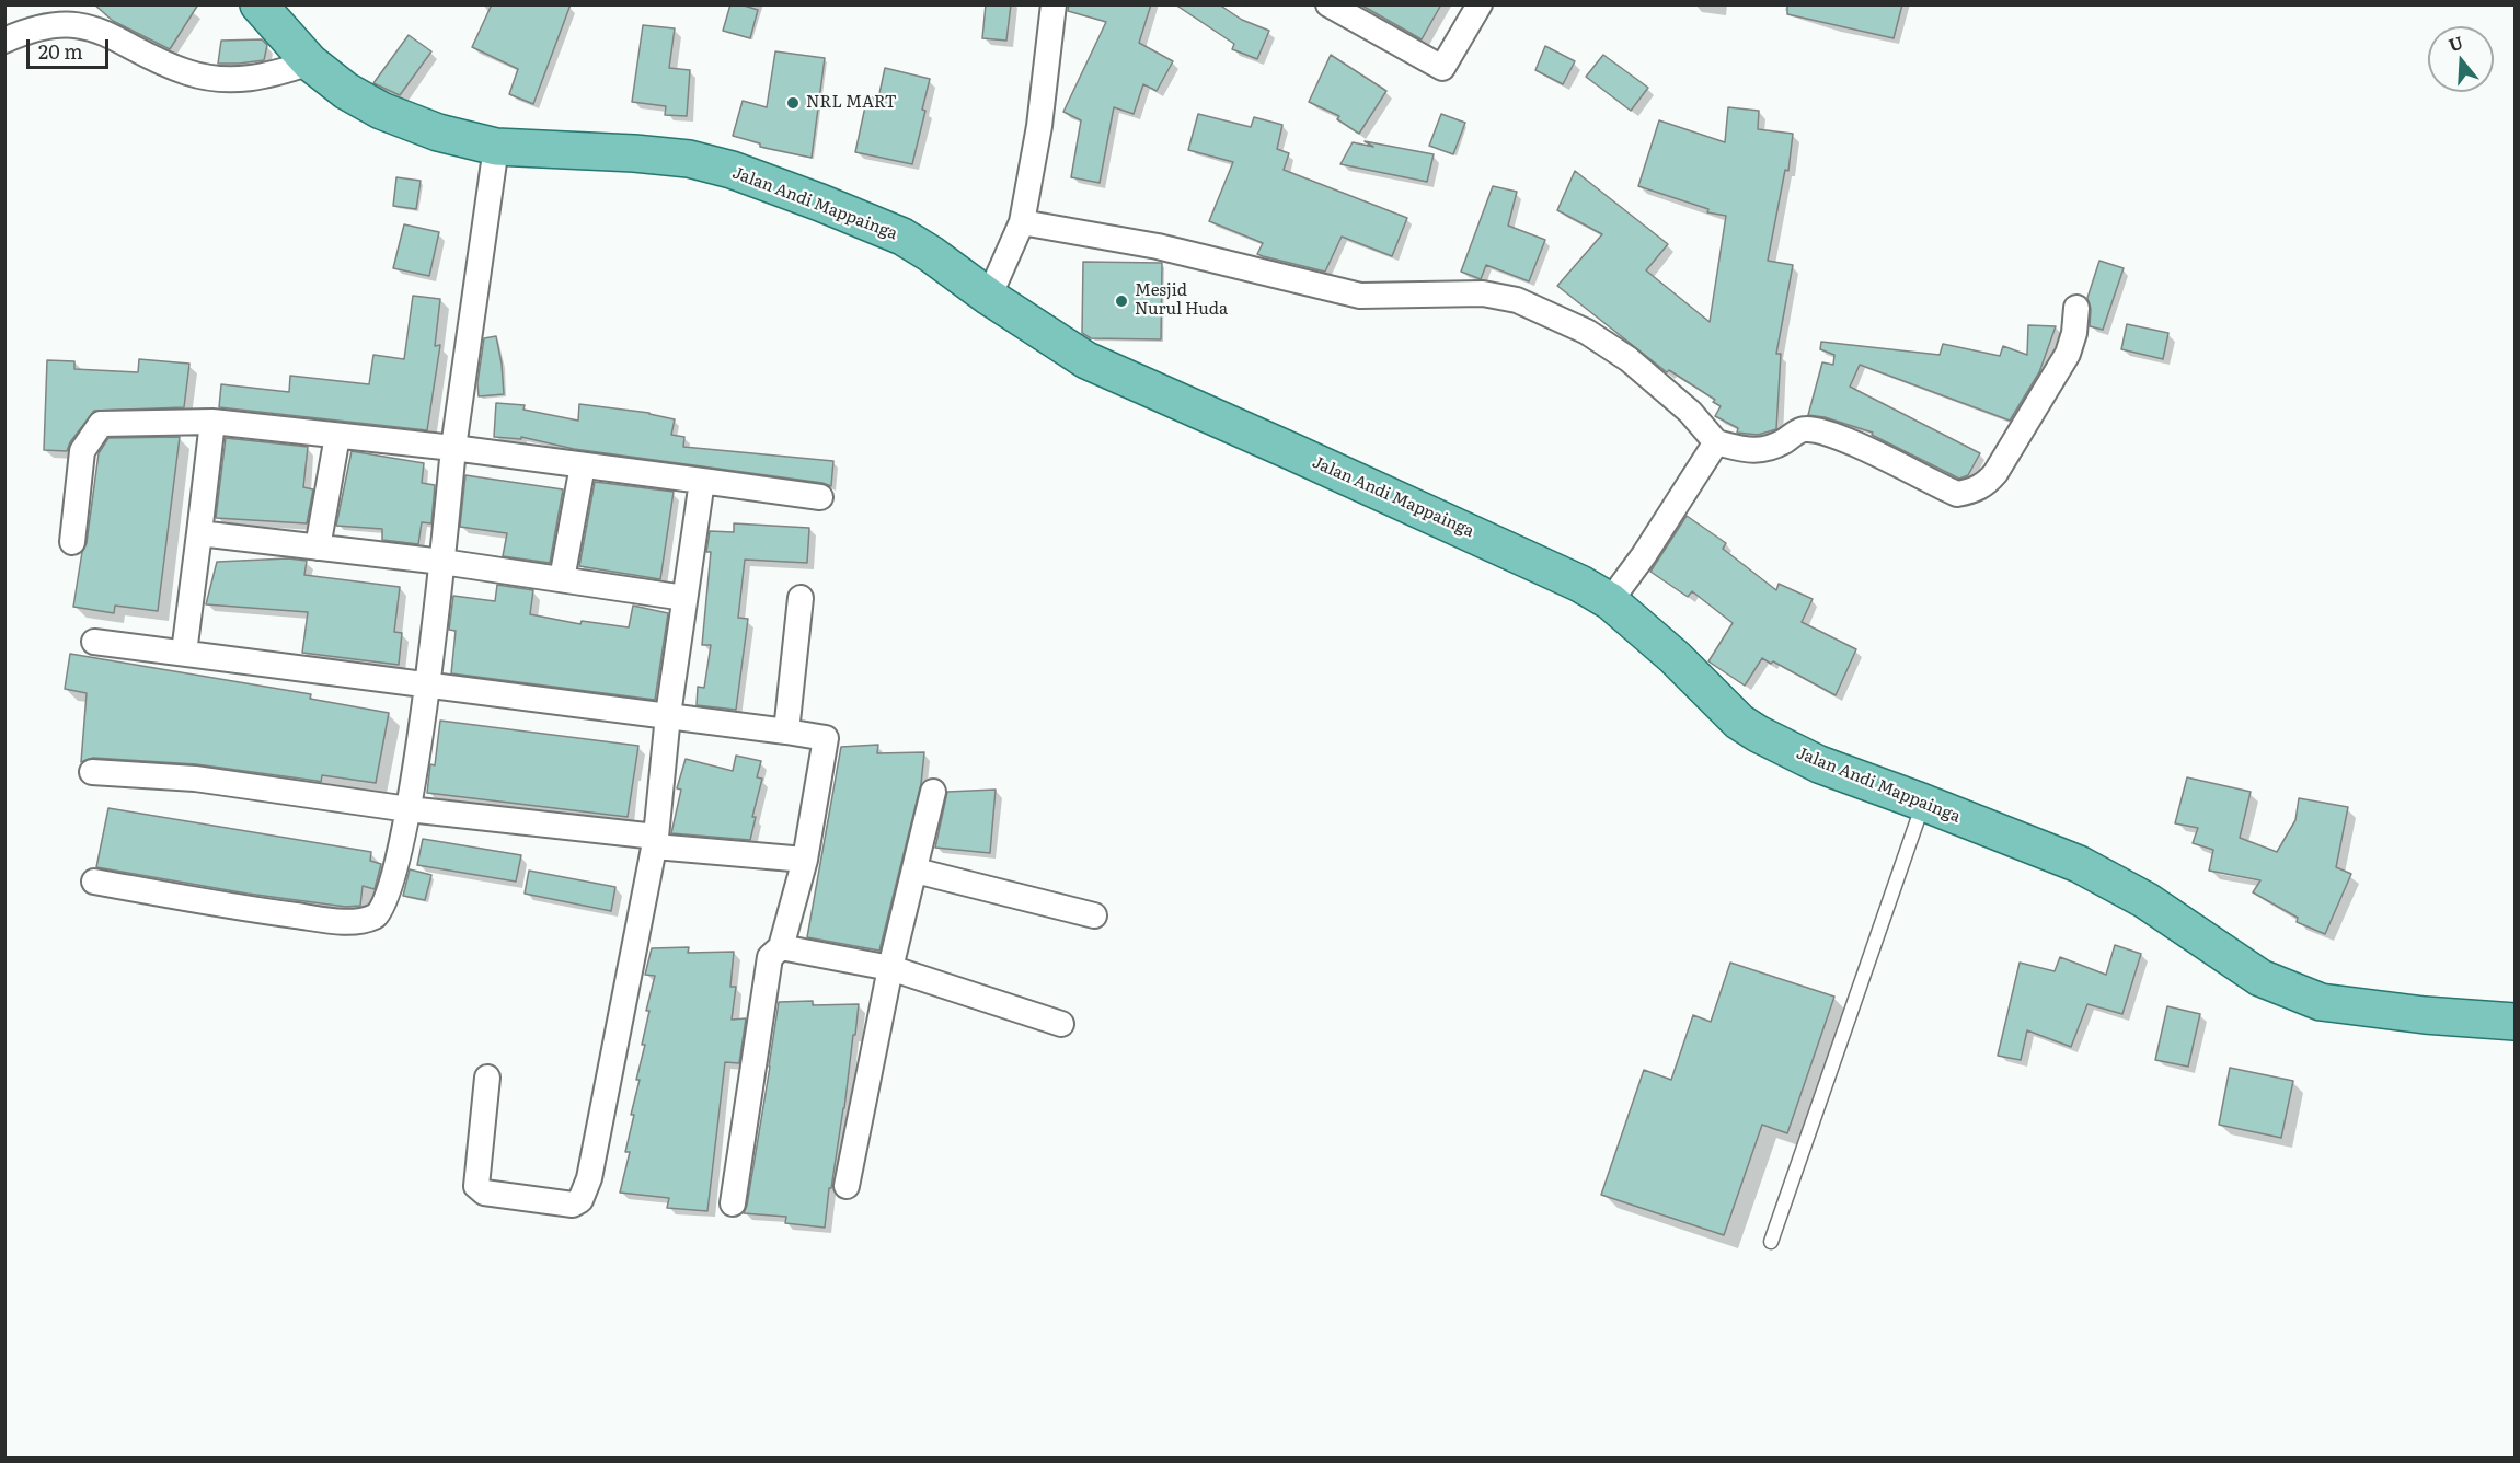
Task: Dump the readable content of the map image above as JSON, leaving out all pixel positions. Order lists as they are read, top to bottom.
{
  "streets": {
    "main road": ["Jalan Andi Mappainga"]
  },
  "places": ["NRL MART", "Mesjid Nurul Huda"],
  "scale_bar": "20 m",
  "north": "top"
}
